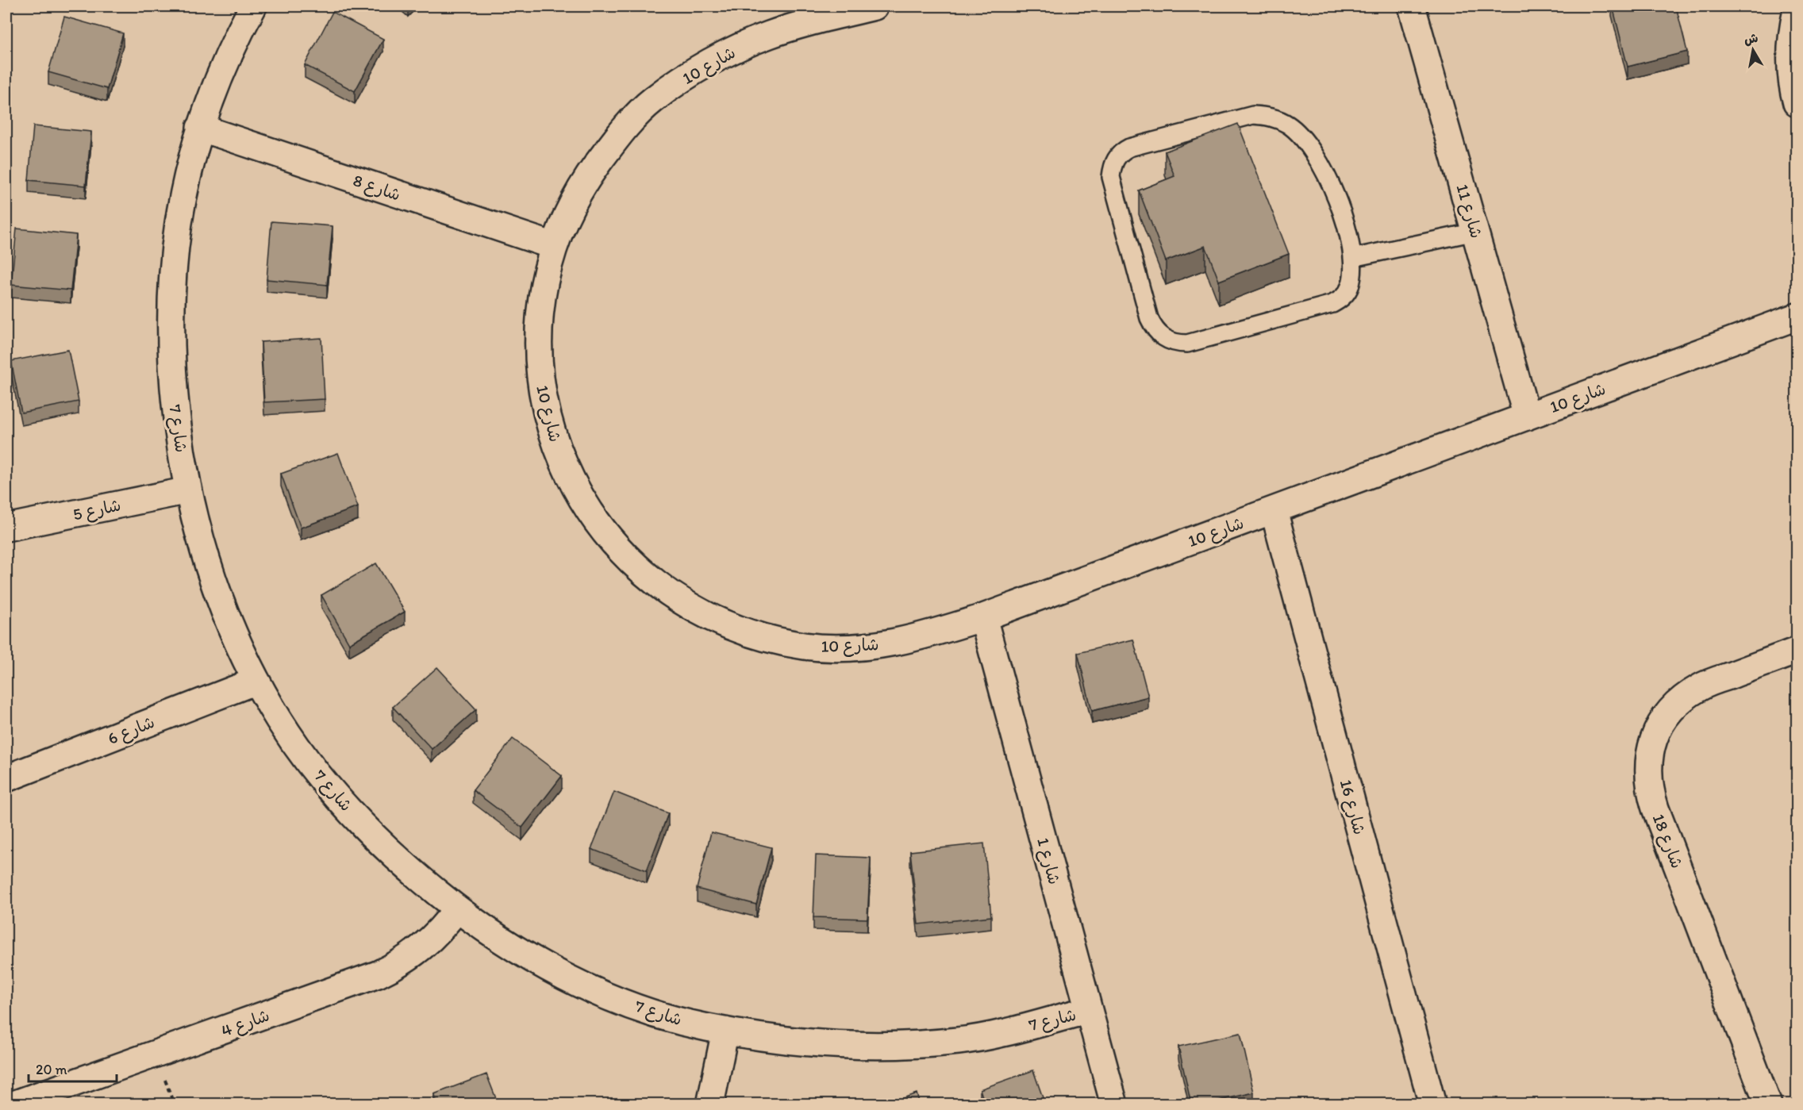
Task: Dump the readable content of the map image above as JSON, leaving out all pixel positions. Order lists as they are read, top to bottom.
{
  "streets": {
    "street": [
      "شارع 10",
      "شارع 8",
      "شارع 11",
      "شارع 7",
      "شارع 5",
      "شارع 6",
      "شارع 16",
      "شارع 18",
      "شارع 1",
      "شارع 4"
    ]
  },
  "crossings": [
    ["شارع 10", "شارع 8"],
    ["شارع 10", "شارع 11"],
    ["شارع 10", "شارع 16"],
    ["شارع 10", "شارع 1"],
    ["شارع 8", "شارع 7"],
    ["شارع 7", "شارع 5"],
    ["شارع 7", "شارع 6"],
    ["شارع 7", "شارع 1"],
    ["شارع 7", "شارع 4"]
  ],
  "scale_bar": "20 m",
  "north": "top"
}
